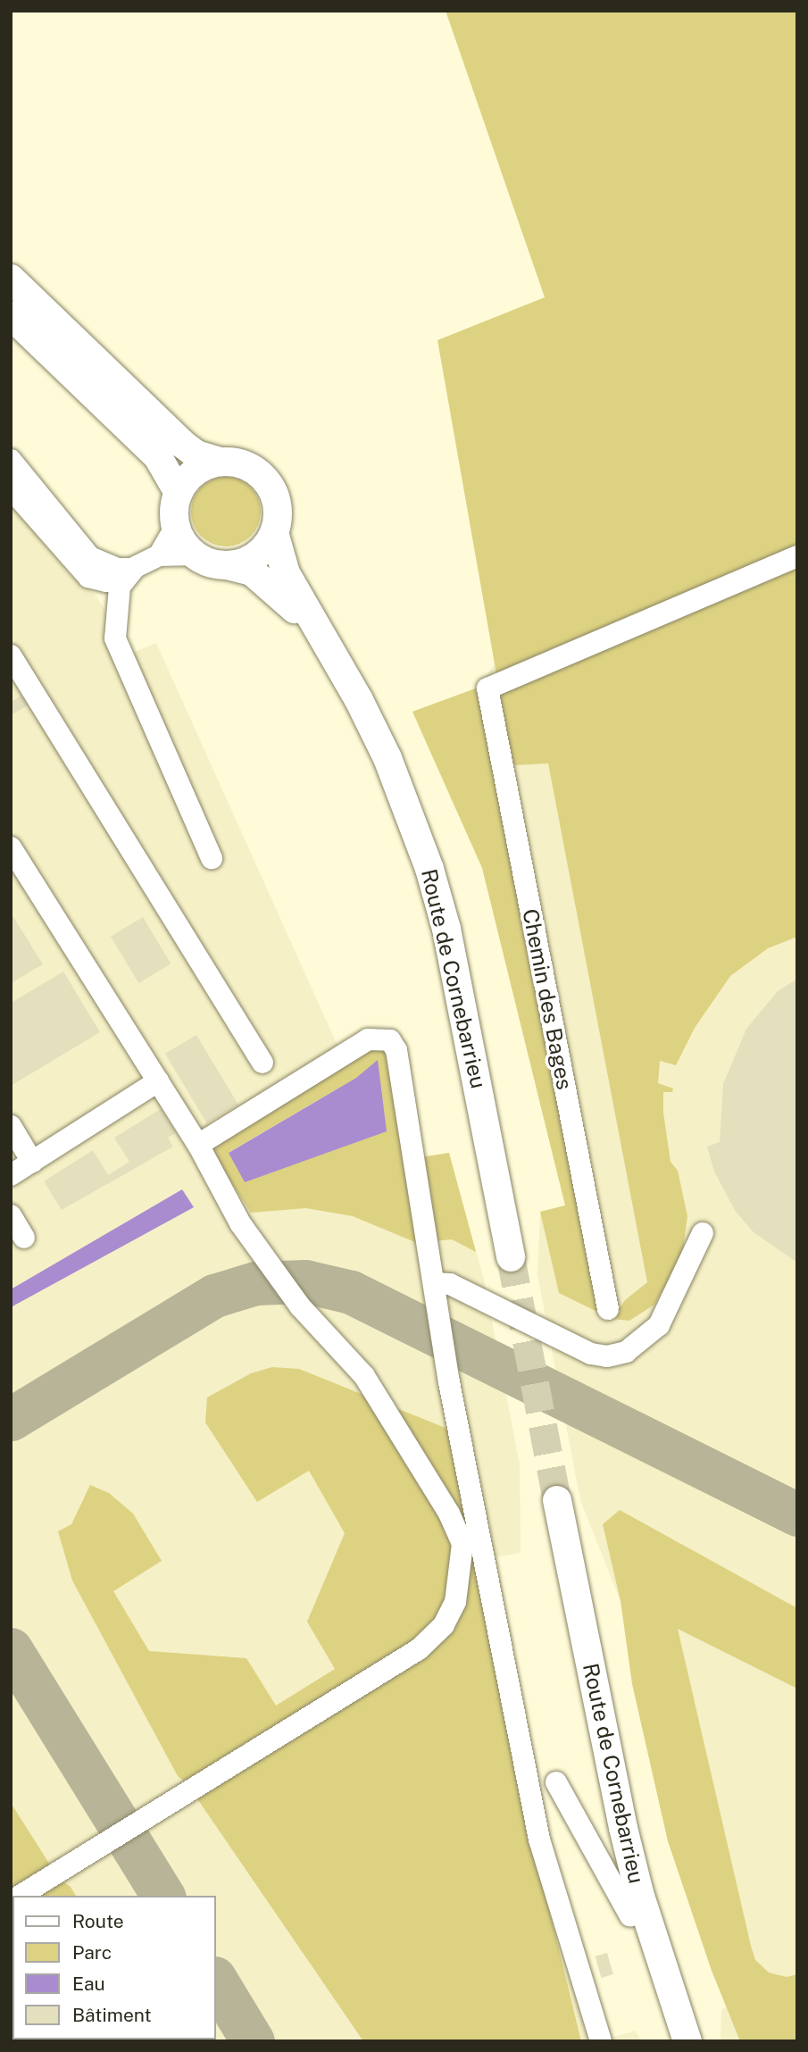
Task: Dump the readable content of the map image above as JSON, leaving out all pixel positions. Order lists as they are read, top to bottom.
{
  "streets": {
    "main road": ["Route de Cornebarrieu"],
    "street": ["Chemin des Bages"]
  },
  "legend": [
    "Route",
    "Parc",
    "Eau",
    "Bâtiment"
  ]
}
